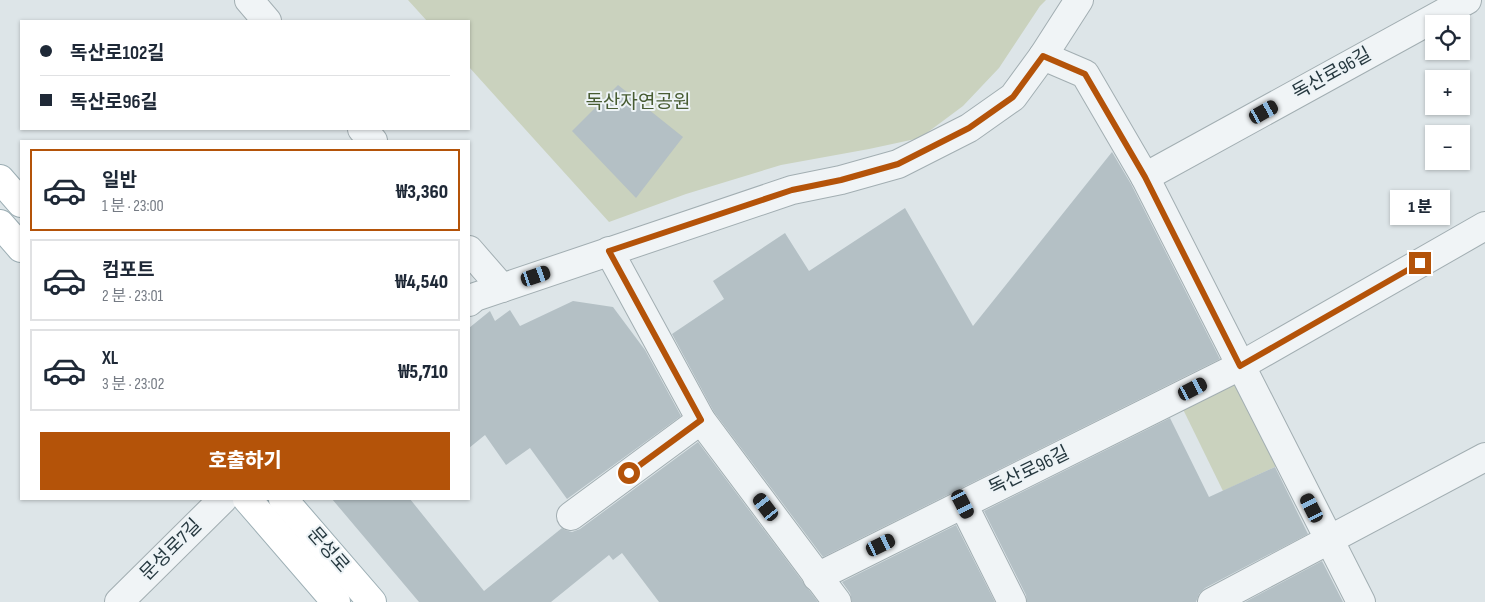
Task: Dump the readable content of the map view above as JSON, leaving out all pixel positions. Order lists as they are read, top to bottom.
{
  "streets": {
    "main road": ["문성로"],
    "street": ["독산로96길", "문성로7길"]
  },
  "parks": ["독산자연공원"],
  "page": {
    "map_buttons": ["+", "−"],
    "banner": ["독산로102길", "독산로96길"],
    "list": [
      {
        "name": "일반",
        "note": "1 분 · 23:00",
        "value": "₩3,360"
      },
      {
        "name": "컴포트",
        "note": "2 분 · 23:01",
        "value": "₩4,540"
      },
      {
        "name": "XL",
        "note": "3 분 · 23:02",
        "value": "₩5,710"
      }
    ],
    "bubble": "1 분",
    "buttons": "호출하기"
  }
}
